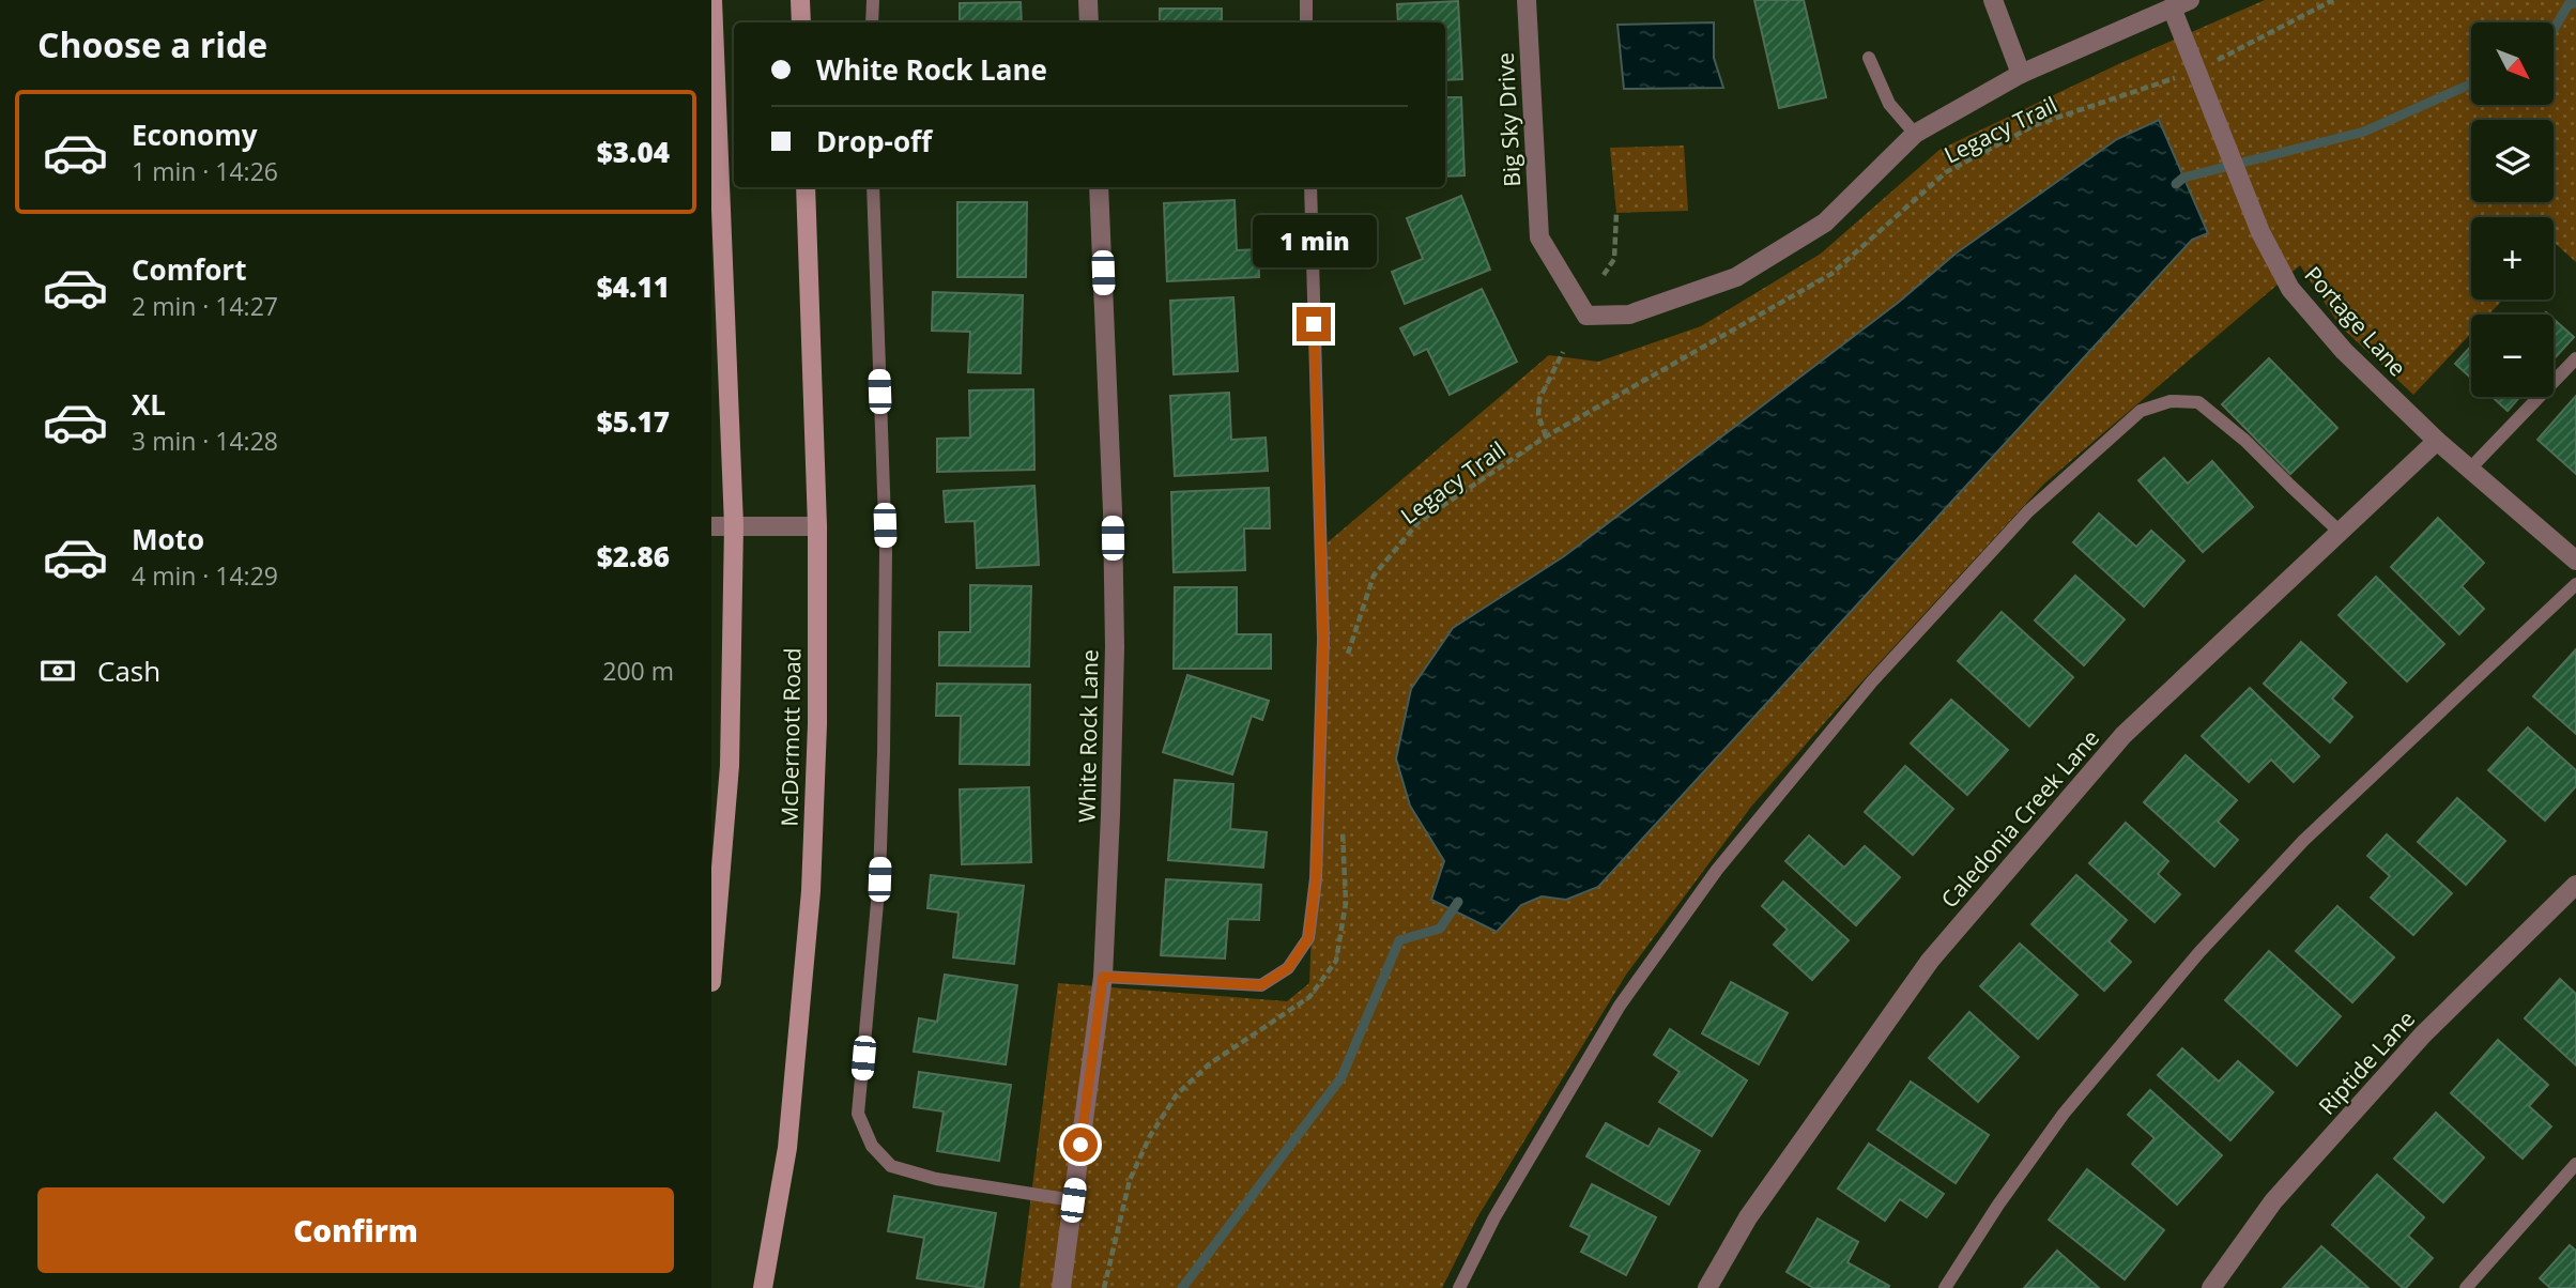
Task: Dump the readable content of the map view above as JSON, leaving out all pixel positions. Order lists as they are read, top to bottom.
{
  "streets": {
    "main road": ["McDermott Road"],
    "street": [
      "Big Sky Drive",
      "Portage Lane",
      "White Rock Lane",
      "Caledonia Creek Lane",
      "Riptide Lane"
    ],
    "path": ["Legacy Trail"]
  },
  "crossings": [
    ["Portage Lane", "Caledonia Creek Lane"]
  ],
  "north": "bottom right",
  "page": {
    "heading": "Choose a ride",
    "map_buttons": ["+", "−"],
    "banner": ["White Rock Lane", "Drop-off"],
    "list": [
      {
        "name": "Economy",
        "note": "1 min · 14:26",
        "value": "$3.04"
      },
      {
        "name": "Comfort",
        "note": "2 min · 14:27",
        "value": "$4.11"
      },
      {
        "name": "XL",
        "note": "3 min · 14:28",
        "value": "$5.17"
      },
      {
        "name": "Moto",
        "note": "4 min · 14:29",
        "value": "$2.86"
      }
    ],
    "bubble": "1 min",
    "pay": ["Cash", "200 m"],
    "buttons": "Confirm"
  }
}
